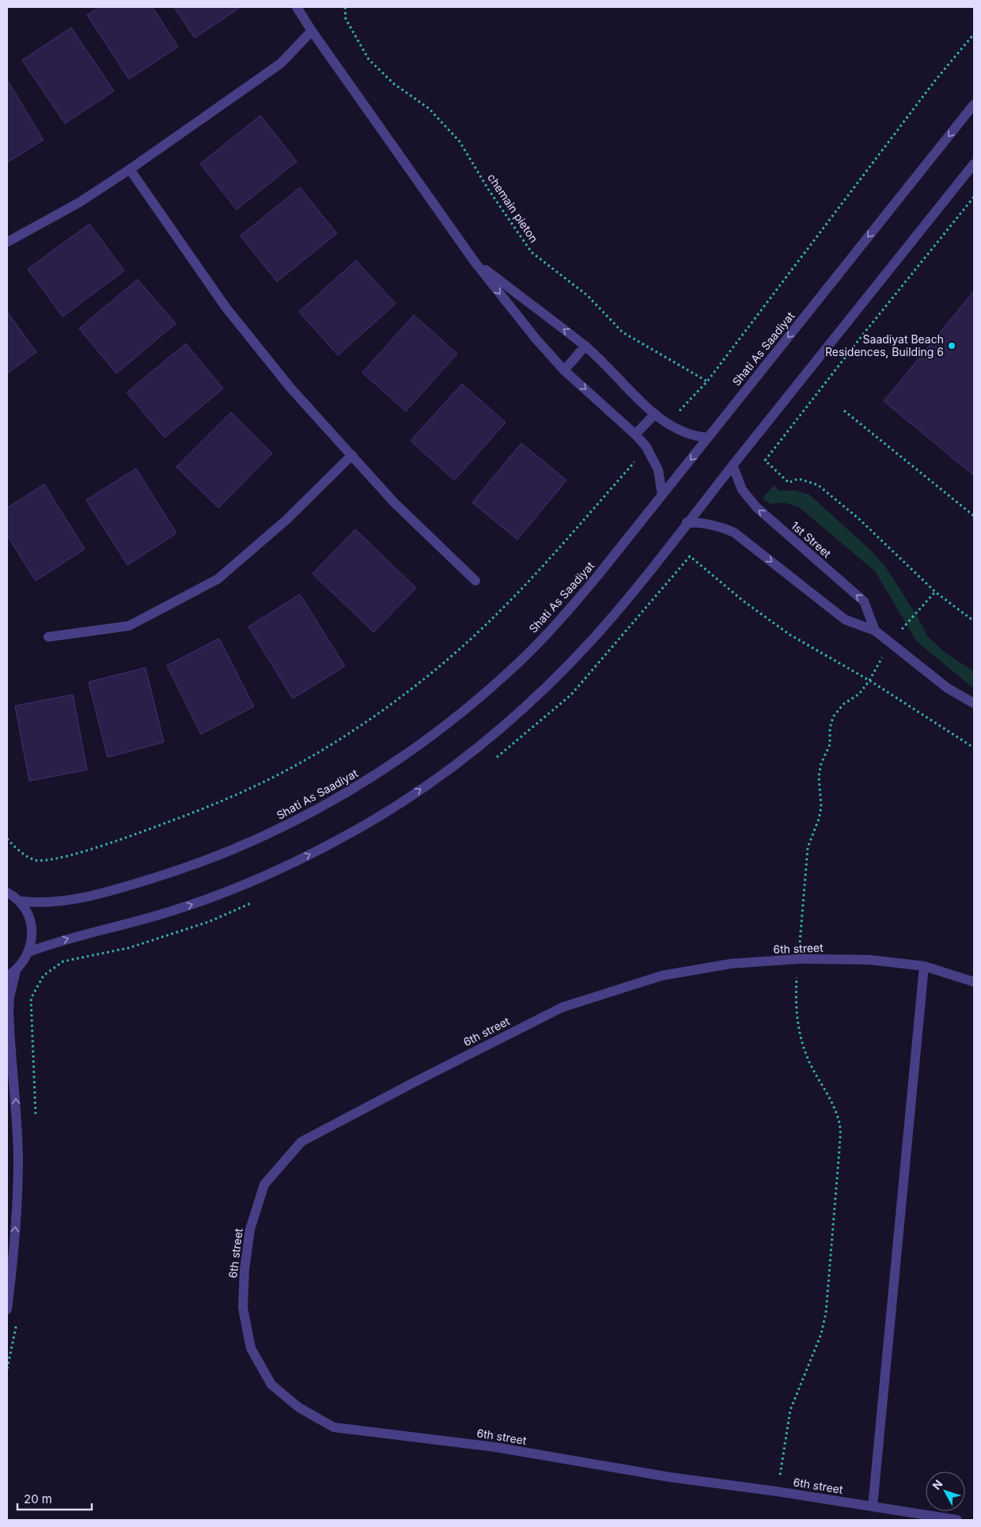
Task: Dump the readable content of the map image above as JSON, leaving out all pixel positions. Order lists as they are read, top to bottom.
{
  "streets": {
    "street": ["Shati As Saadiyat", "1st Street", "6th street"],
    "path": ["chemain pieton"]
  },
  "places": ["Saadiyat Beach Residences, Building 6"],
  "scale_bar": "20 m",
  "north": "top left"
}
